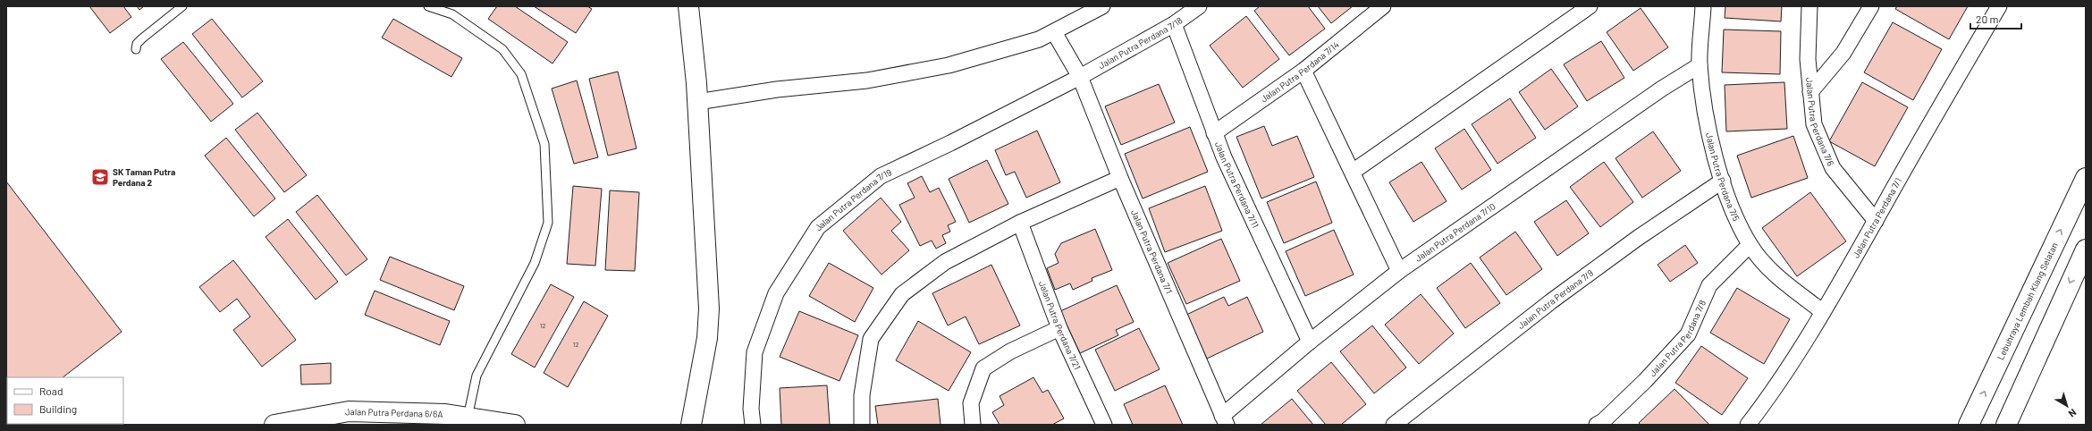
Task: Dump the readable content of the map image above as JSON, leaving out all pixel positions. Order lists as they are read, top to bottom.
{
  "streets": {
    "main road": ["Lebuhraya Lembah Klang Selatan", "Jalan Putra Perdana 6/6A"],
    "street": [
      "Jalan Putra Perdana 7/18",
      "Jalan Putra Perdana 7/14",
      "Jalan Putra Perdana 7/6",
      "Jalan Putra Perdana 7/5",
      "Jalan Putra Perdana 7/11",
      "Jalan Putra Perdana 7/19",
      "Jalan Putra Perdana 7/1",
      "Jalan Putra Perdana 7/10",
      "Jalan Putra Perdana 7/9",
      "Jalan Putra Perdana 7/21",
      "Jalan Putra Perdana 7/8"
    ]
  },
  "crossings": [
    ["Jalan Putra Perdana 7/18", "Jalan Putra Perdana 7/11"],
    ["Jalan Putra Perdana 7/18", "Jalan Putra Perdana 7/19"],
    ["Jalan Putra Perdana 7/18", "Jalan Putra Perdana 7/1"],
    ["Jalan Putra Perdana 7/14", "Jalan Putra Perdana 7/11"],
    ["Jalan Putra Perdana 7/6", "Jalan Putra Perdana 7/1"],
    ["Jalan Putra Perdana 7/5", "Jalan Putra Perdana 7/1"],
    ["Jalan Putra Perdana 7/5", "Jalan Putra Perdana 7/10"],
    ["Jalan Putra Perdana 7/5", "Jalan Putra Perdana 7/9"],
    ["Jalan Putra Perdana 7/5", "Jalan Putra Perdana 7/8"],
    ["Jalan Putra Perdana 7/11", "Jalan Putra Perdana 7/10"],
    ["Jalan Putra Perdana 7/19", "Jalan Putra Perdana 7/1"],
    ["Jalan Putra Perdana 7/1", "Jalan Putra Perdana 7/10"]
  ],
  "places": {
    "school or university": ["SK Taman Putra Perdana 2"]
  },
  "house_numbers": ["12", "12"],
  "legend": ["Road", "Building"],
  "scale_bar": "20 m",
  "north": "bottom right"
}
